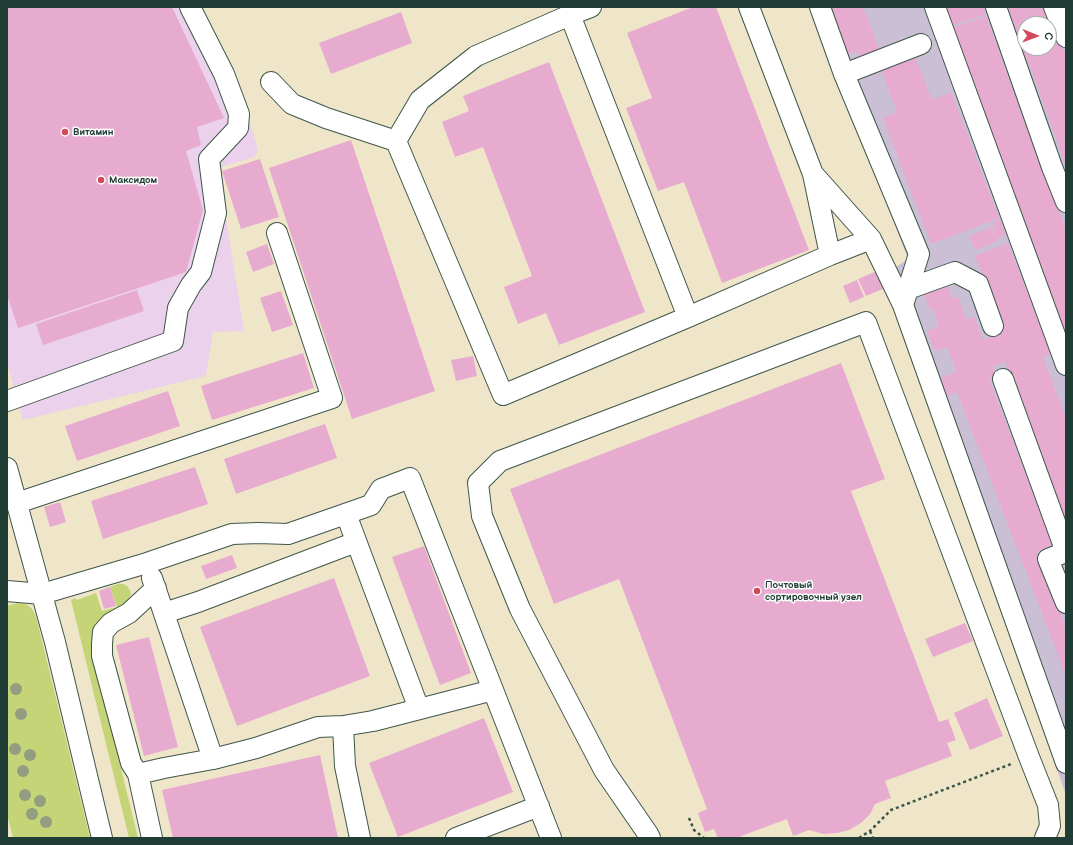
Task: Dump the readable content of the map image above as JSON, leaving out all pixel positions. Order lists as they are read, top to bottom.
{
  "places": ["Витамин", "Максидом", "Почтовый сортировочный узел"],
  "north": "right"
}
